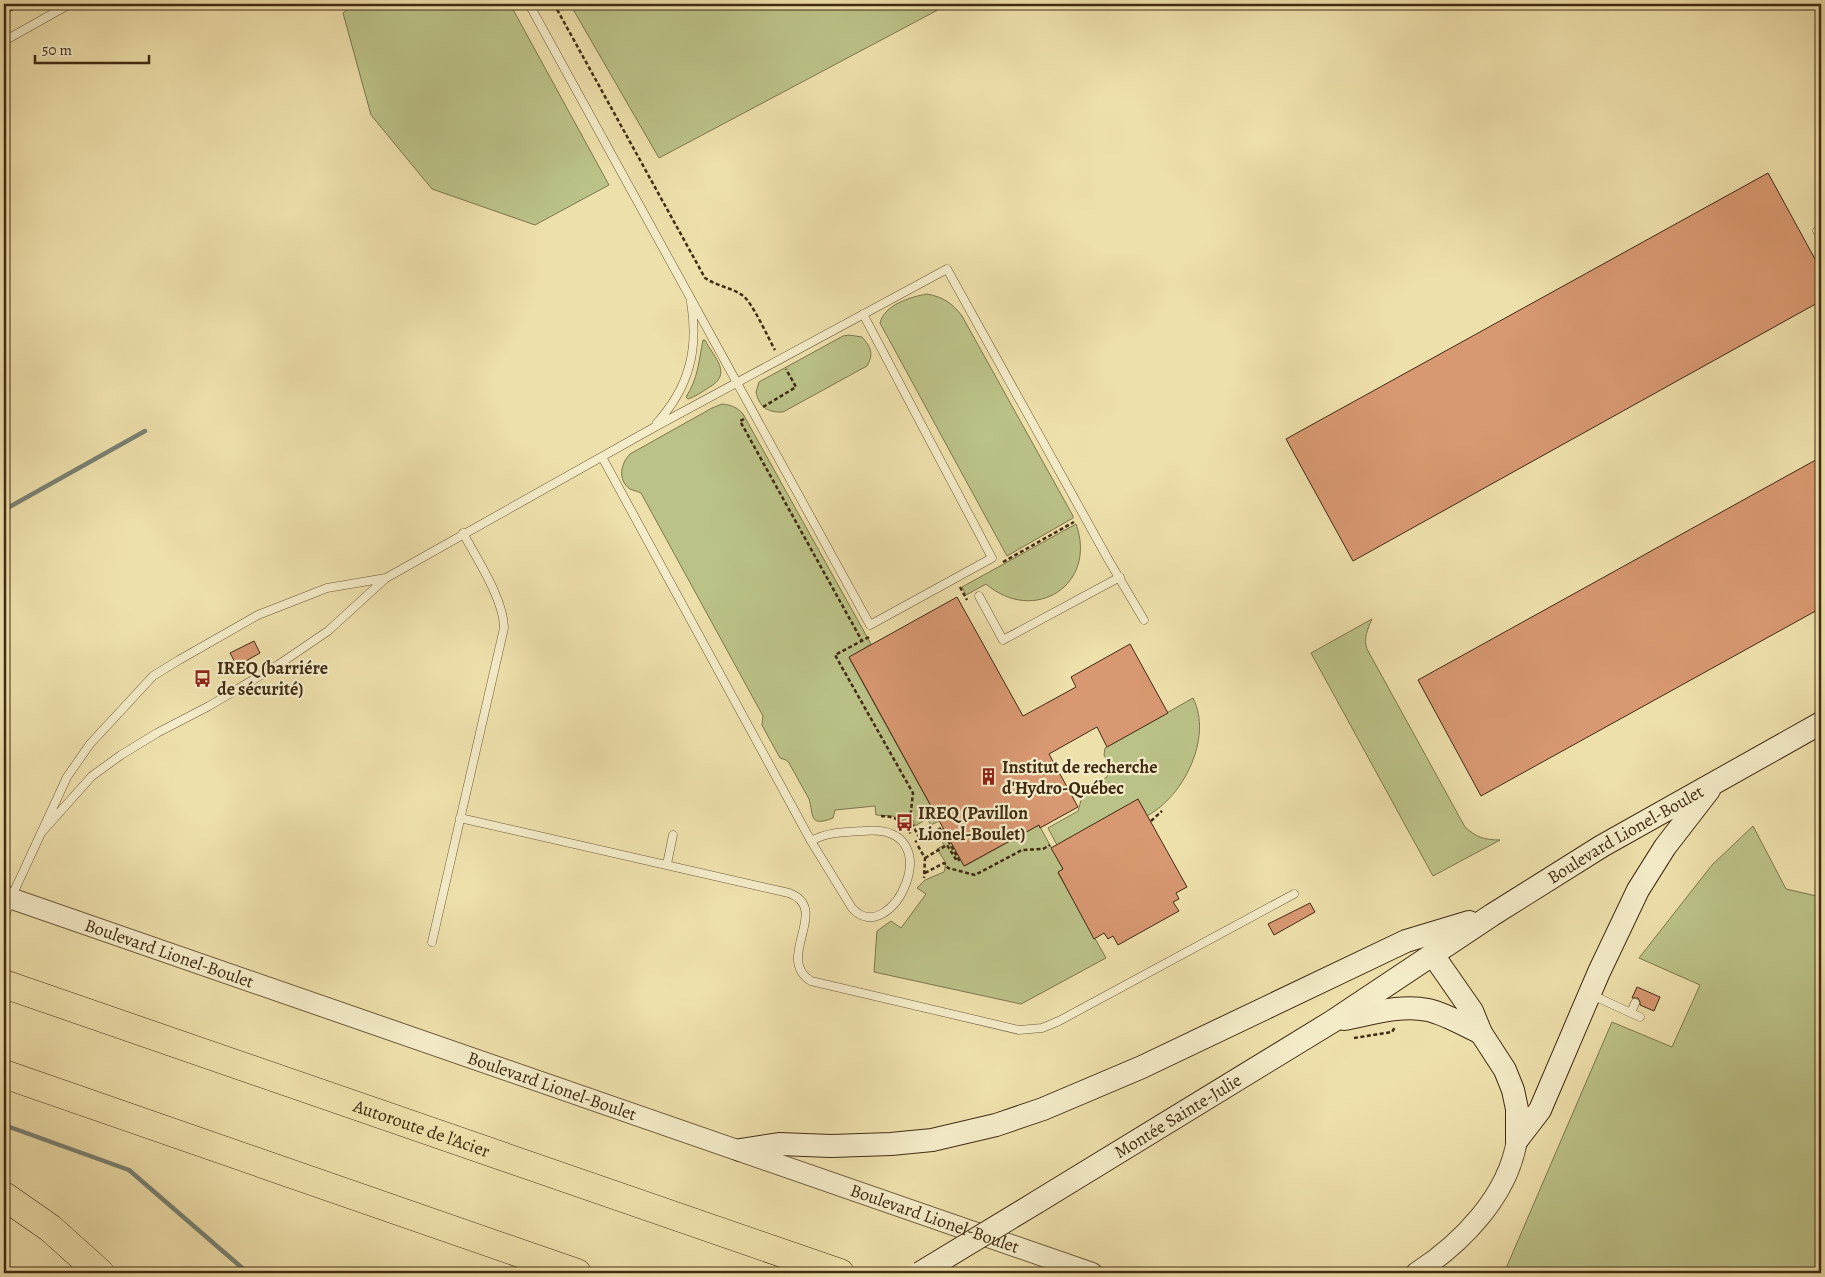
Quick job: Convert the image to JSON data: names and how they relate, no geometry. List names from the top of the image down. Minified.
{"streets":{"highway":["Autoroute de l'Acier"],"main road":["Boulevard Lionel-Boulet","Montée Sainte-Julie"]},"crossings":[["Boulevard Lionel-Boulet","Montée Sainte-Julie"]],"places":{"bus stop":["IREQ (barriére de sécurité)","IREQ (Pavillon Lionel-Boulet)"],"building":["Institut de recherche d'Hydro-Québec"]},"scale_bar":"50 m"}
